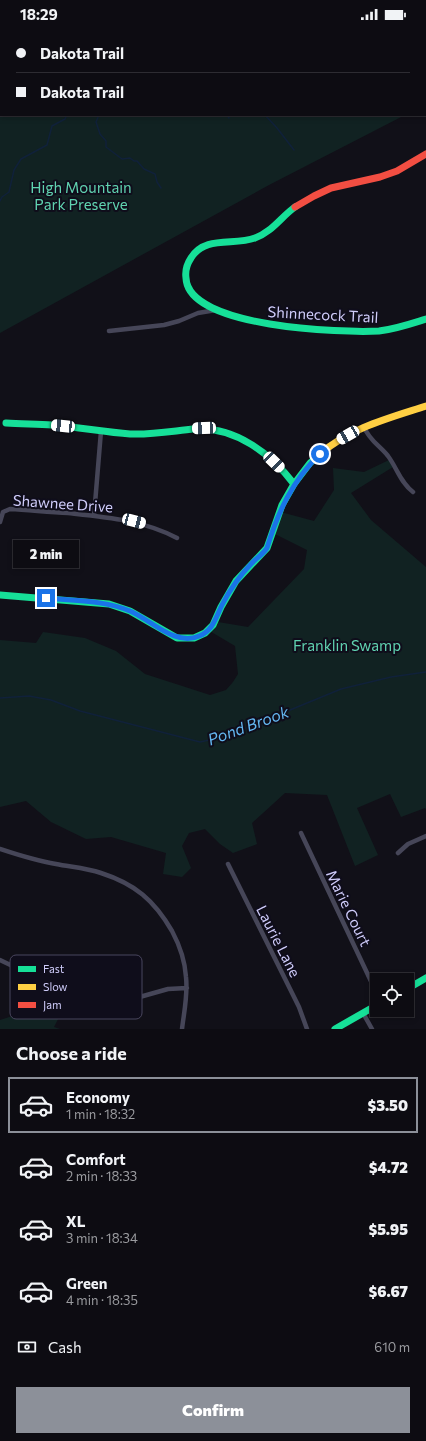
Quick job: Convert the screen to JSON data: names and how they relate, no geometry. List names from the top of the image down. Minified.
{"streets":{"street":["Shinnecock Trail","Shawnee Drive","Marie Court","Laurie Lane"]},"water":["Pond Brook"],"parks":["High Mountain Park Preserve","Franklin Swamp"],"legend":["Fast","Slow","Jam"],"page":{"status":"18:29","banner":["Dakota Trail","Dakota Trail"],"bubble":"2 min","heading":"Choose a ride","list":[{"name":"Economy","note":"1 min · 18:32","value":"$3.50"},{"name":"Comfort","note":"2 min · 18:33","value":"$4.72"},{"name":"XL","note":"3 min · 18:34","value":"$5.95"},{"name":"Green","note":"4 min · 18:35","value":"$6.67"}],"pay":["Cash","610 m"],"buttons":"Confirm"}}
